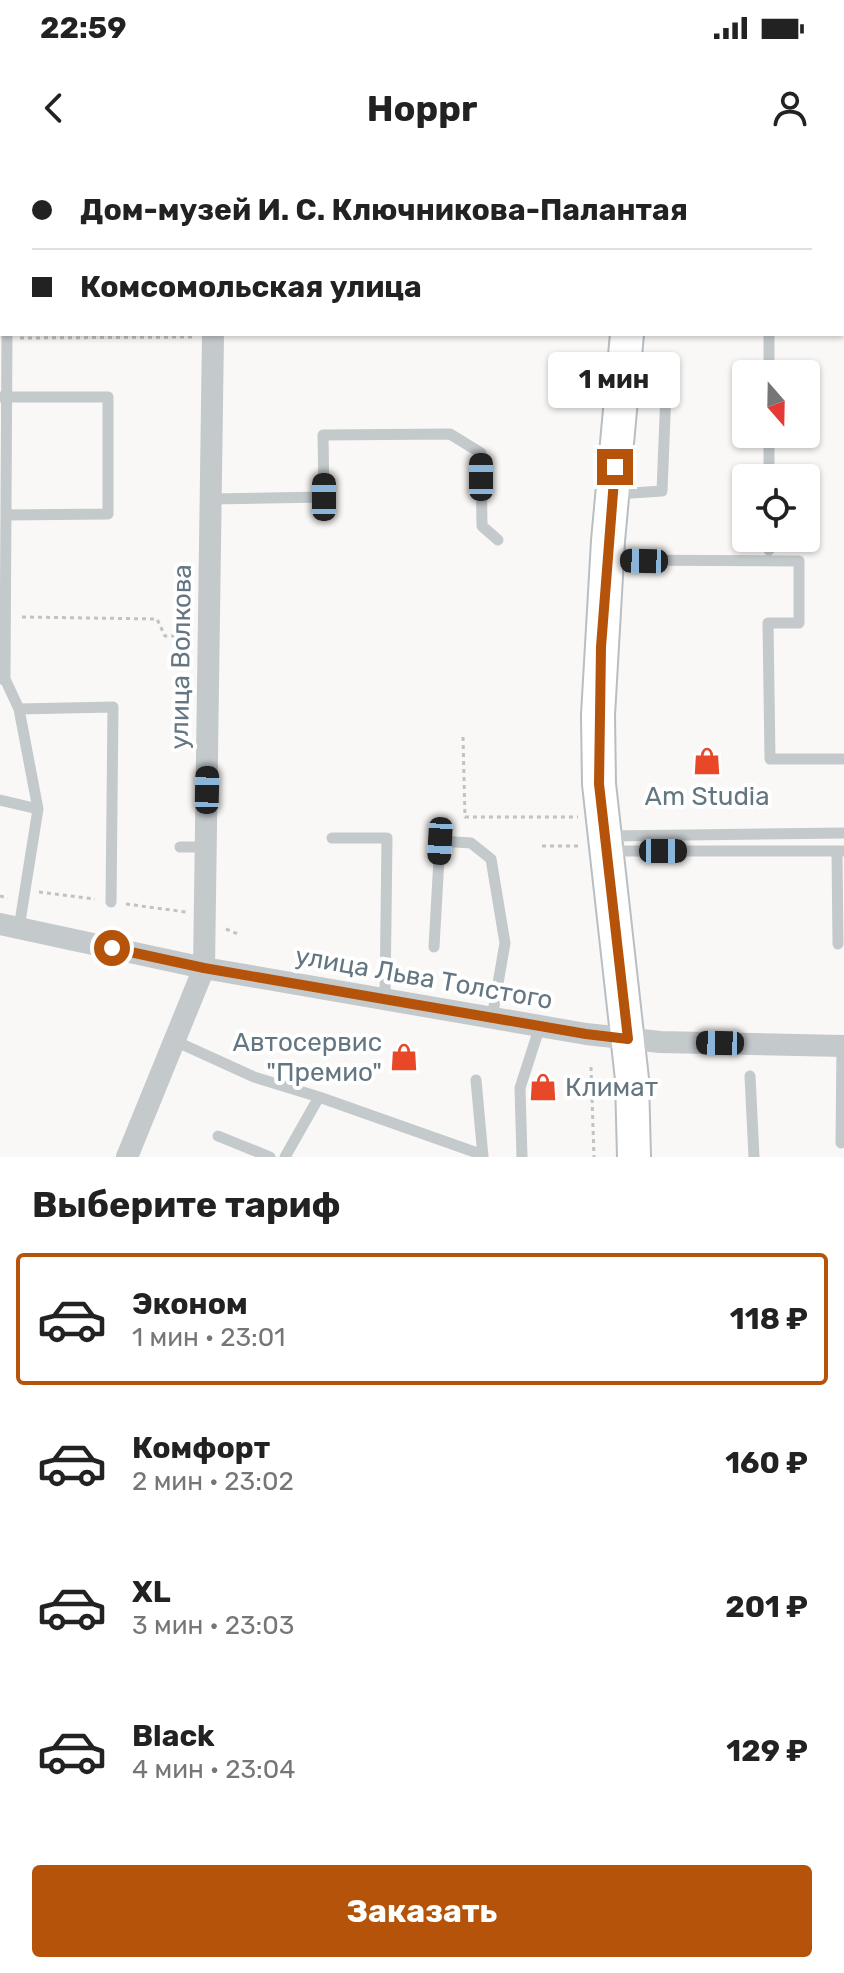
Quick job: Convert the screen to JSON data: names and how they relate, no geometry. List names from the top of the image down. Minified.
{"streets":{"street":["улица Волкова","улица Льва Толстого"]},"crossings":[["улица Волкова","улица Льва Толстого"]],"places":{"shop":["Am Studia","Автосервис \"Премио\"","Климат"]},"north":"bottom","page":{"status":"22:59","header":"Hoppr","banner":["Дом-музей И. С. Ключникова-Палантая","Комсомольская улица"],"bubble":"1 мин","heading":"Выберите тариф","list":[{"name":"Эконом","note":"1 мин · 23:01","value":"118 ₽"},{"name":"Комфорт","note":"2 мин · 23:02","value":"160 ₽"},{"name":"XL","note":"3 мин · 23:03","value":"201 ₽"},{"name":"Black","note":"4 мин · 23:04","value":"129 ₽"}],"buttons":"Заказать"}}
